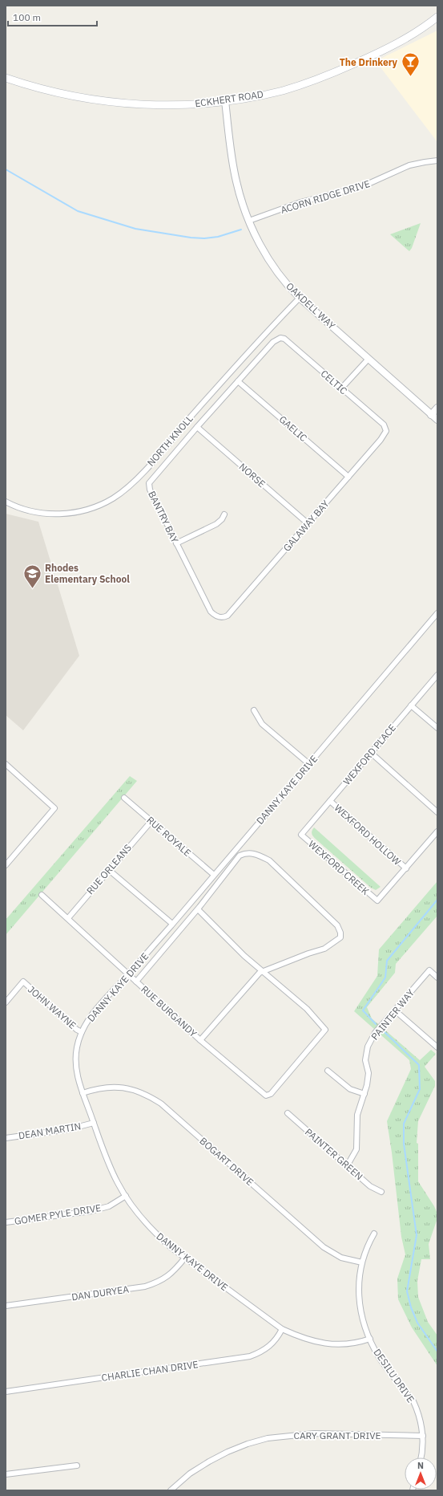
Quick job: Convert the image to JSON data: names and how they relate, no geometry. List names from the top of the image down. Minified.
{"streets":{"main road":["ECKHERT ROAD"],"street":["ACORN RIDGE DRIVE","OAKDELL WAY","CELTIC","GAELIC","NORTH KNOLL","NORSE","BANTRY BAY","GALAWAY BAY","WEXFORD PLACE","DANNY KAYE DRIVE","WEXFORD HOLLOW","RUE ROYALE","WEXFORD CREEK","RUE ORLEANS","JOHN WAYNE","RUE BURGANDY","PAINTER WAY","DEAN MARTIN","PAINTER GREEN","BOGART DRIVE","GOMER PYLE DRIVE","DAN DURYEA","CHARLIE CHAN DRIVE","DESILU DRIVE","CARY GRANT DRIVE"]},"crossings":[["ECKHERT ROAD","OAKDELL WAY"],["ACORN RIDGE DRIVE","OAKDELL WAY"],["OAKDELL WAY","NORTH KNOLL"],["CELTIC","BANTRY BAY"],["CELTIC","GALAWAY BAY"],["GAELIC","BANTRY BAY"],["GAELIC","GALAWAY BAY"],["NORSE","BANTRY BAY"],["NORSE","GALAWAY BAY"],["BANTRY BAY","GALAWAY BAY"],["WEXFORD PLACE","WEXFORD HOLLOW"],["WEXFORD PLACE","WEXFORD CREEK"],["DANNY KAYE DRIVE","RUE ROYALE"],["DANNY KAYE DRIVE","JOHN WAYNE"],["DANNY KAYE DRIVE","RUE BURGANDY"],["DANNY KAYE DRIVE","DEAN MARTIN"],["DANNY KAYE DRIVE","BOGART DRIVE"],["DANNY KAYE DRIVE","GOMER PYLE DRIVE"],["DANNY KAYE DRIVE","DAN DURYEA"],["DANNY KAYE DRIVE","CHARLIE CHAN DRIVE"],["DANNY KAYE DRIVE","DESILU DRIVE"],["WEXFORD HOLLOW","WEXFORD CREEK"],["RUE ROYALE","RUE ORLEANS"],["RUE ORLEANS","RUE BURGANDY"],["PAINTER WAY","PAINTER GREEN"],["BOGART DRIVE","DESILU DRIVE"],["DESILU DRIVE","CARY GRANT DRIVE"]],"places":{"bar":["The Drinkery"],"school or university":["Rhodes Elementary School"]},"scale_bar":"100 m","north":"top"}
